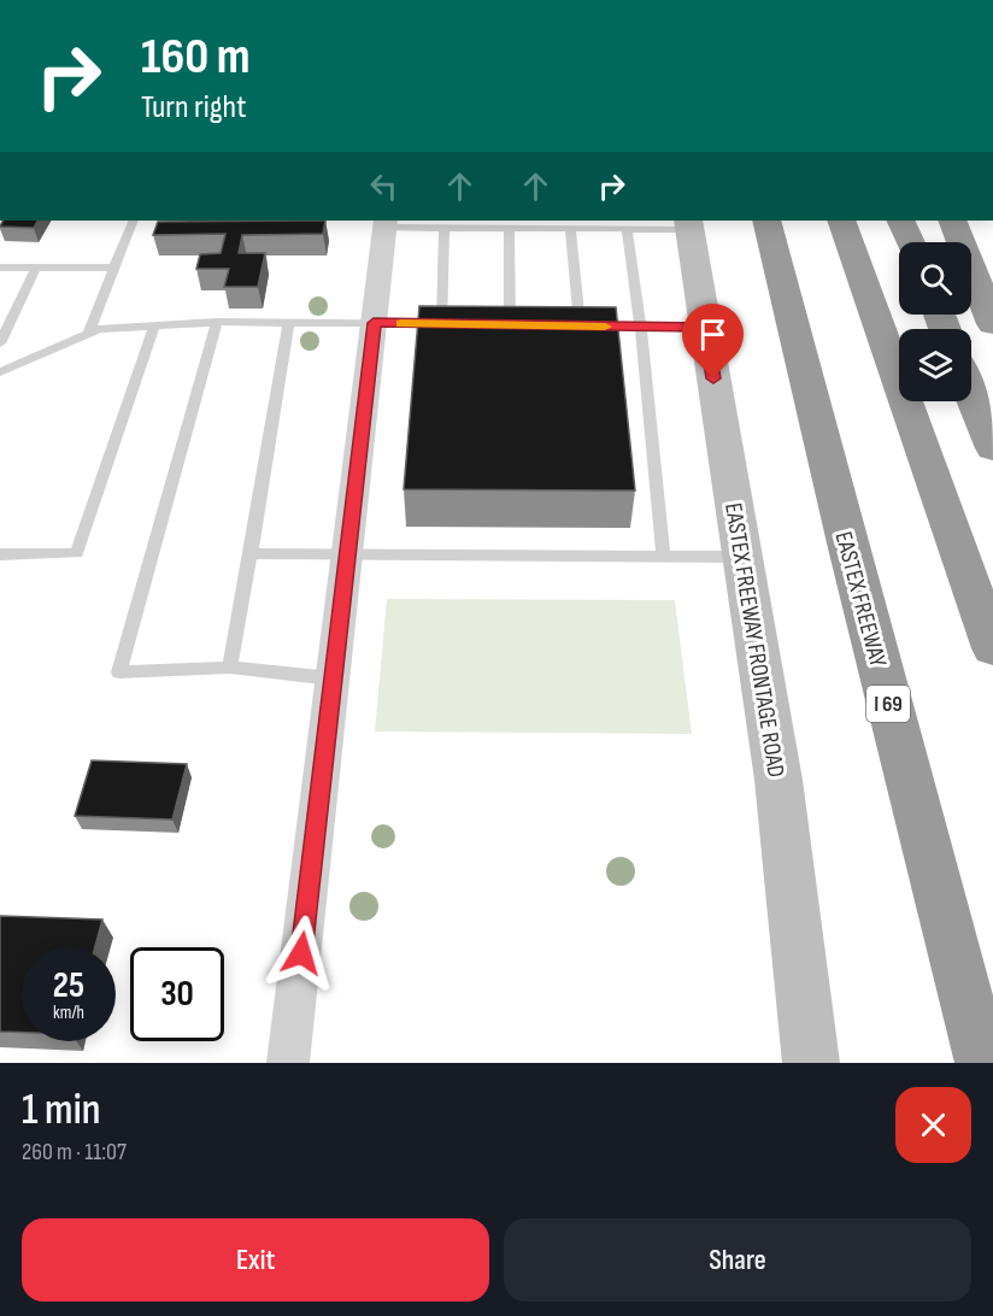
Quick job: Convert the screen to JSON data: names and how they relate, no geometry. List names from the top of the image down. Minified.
{"streets":{"highway":["EASTEX FREEWAY","I 69"],"main road":["EASTEX FREEWAY FRONTAGE ROAD"]},"page":{"turn":["160 m","Turn right"],"speed":"25 km/h","limit":"30","heading":["1 min","260 m · 11:07"],"buttons":["Exit","Share"]}}
